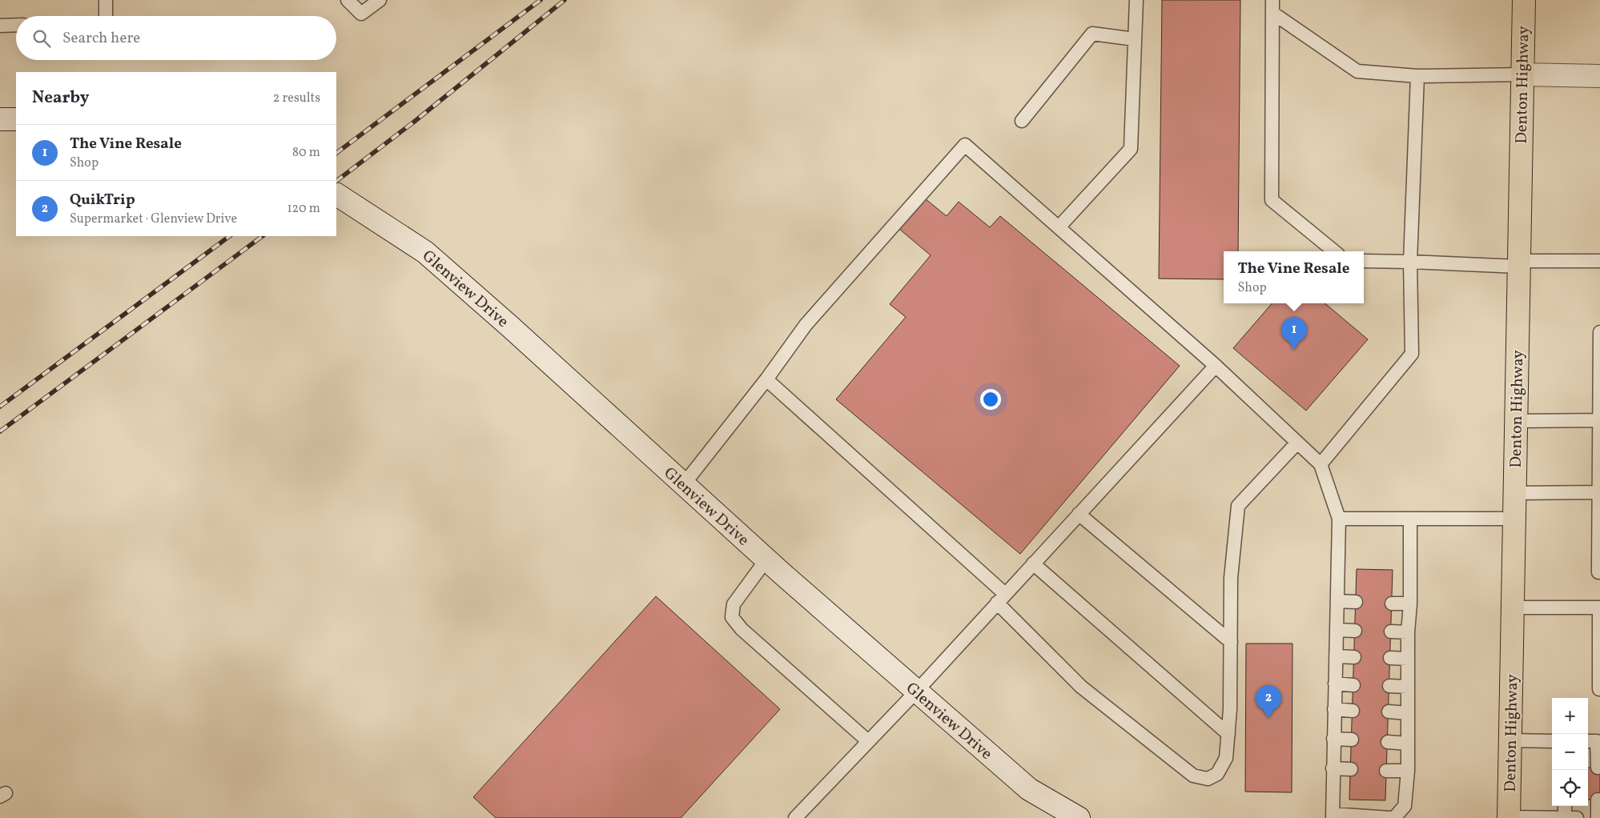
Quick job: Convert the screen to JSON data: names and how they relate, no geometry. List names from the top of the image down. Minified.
{"streets":{"main road":["Denton Highway","Glenview Drive"]},"page":{"search":"Search here","heading":["Nearby","2 results"],"list":[{"mark":"1","name":"The Vine Resale","note":"Shop","value":"80 m"},{"mark":"2","name":"QuikTrip","note":"Supermarket · Glenview Drive","value":"120 m"}],"popup":["The Vine Resale","Shop"],"pins":["1","2"],"map_buttons":["+","−"]}}
